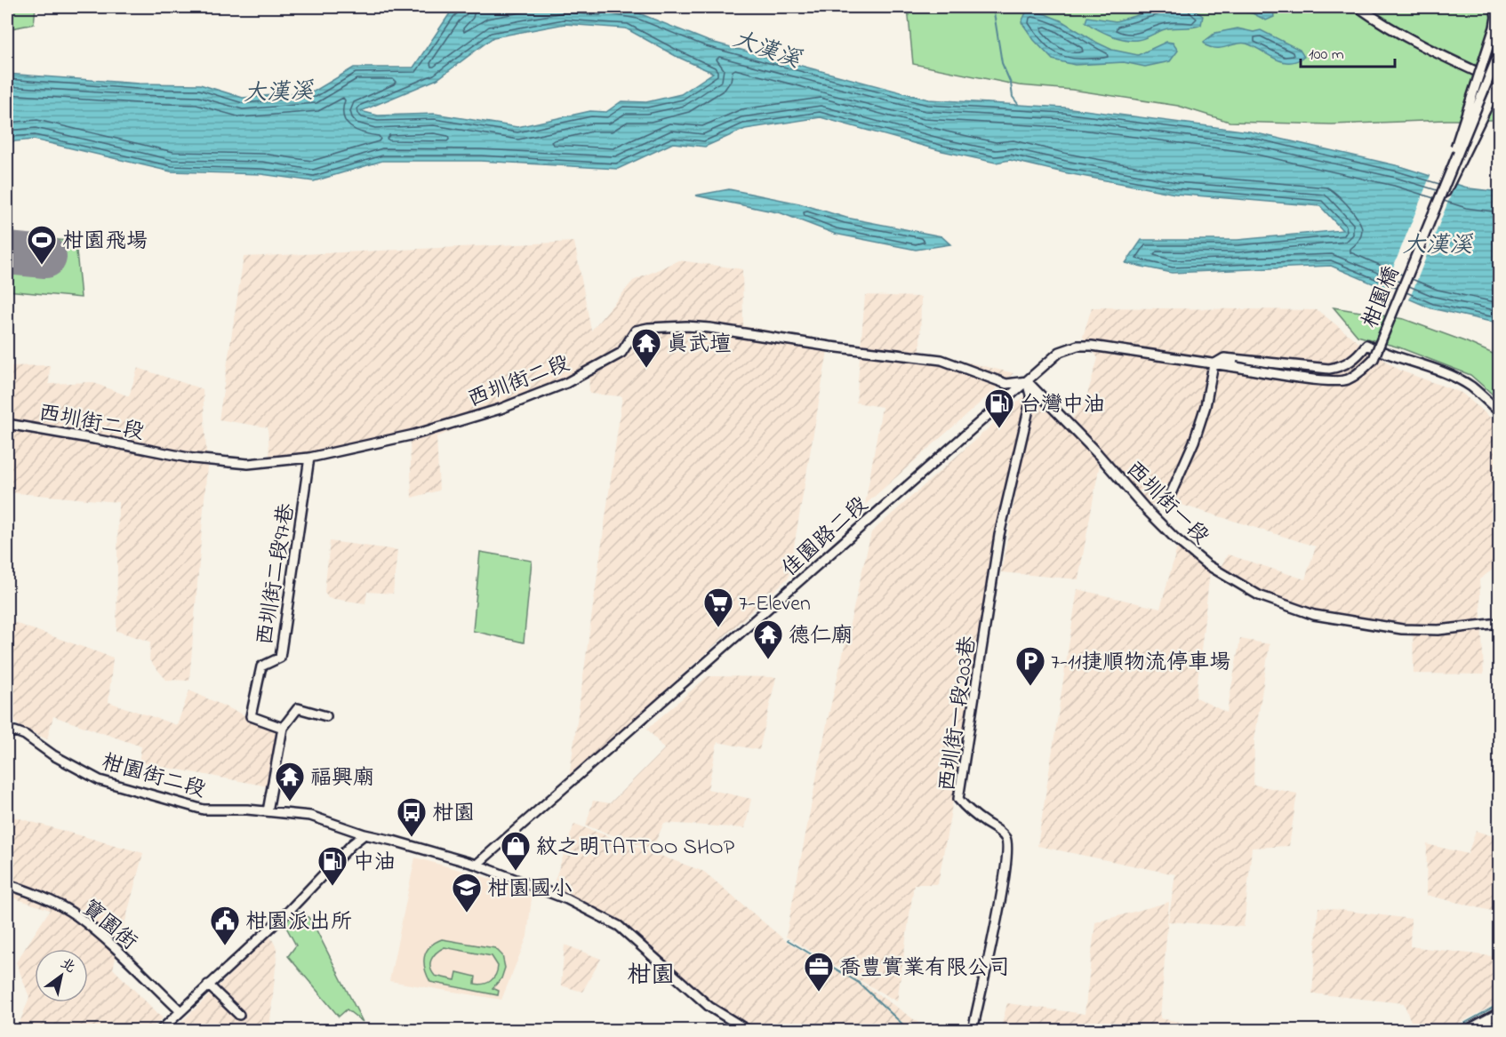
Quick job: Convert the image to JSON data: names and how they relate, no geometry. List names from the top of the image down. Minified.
{"streets":{"street":["柑園橋","西圳街二段","西圳街一段","佳園路二段","西圳街二段97巷","西圳街一段203巷","柑園街二段","寶園街"]},"crossings":[["柑園橋","佳園路二段"],["西圳街二段","西圳街一段"],["西圳街二段","佳園路二段"],["西圳街二段","西圳街二段97巷"],["西圳街二段","西圳街一段203巷"],["西圳街一段","佳園路二段"],["西圳街一段","西圳街一段203巷"],["佳園路二段","西圳街一段203巷"],["佳園路二段","柑園街二段"]],"districts":["柑園"],"water":["大漢溪"],"places":{"sports":["柑園飛場"],"temple":["真武壇","德仁廟","福興廟"],"fuel station":["台灣中油","中油"],"supermarket":["7-Eleven"],"parking":["7-11捷順物流停車場"],"bus stop":["柑園"],"shop":["紋之明TATTOO SHOP"],"school or university":["柑園國小"],"public building":["柑園派出所"],"office":["喬豊實業有限公司"]},"scale_bar":"100 m","north":"top right"}
